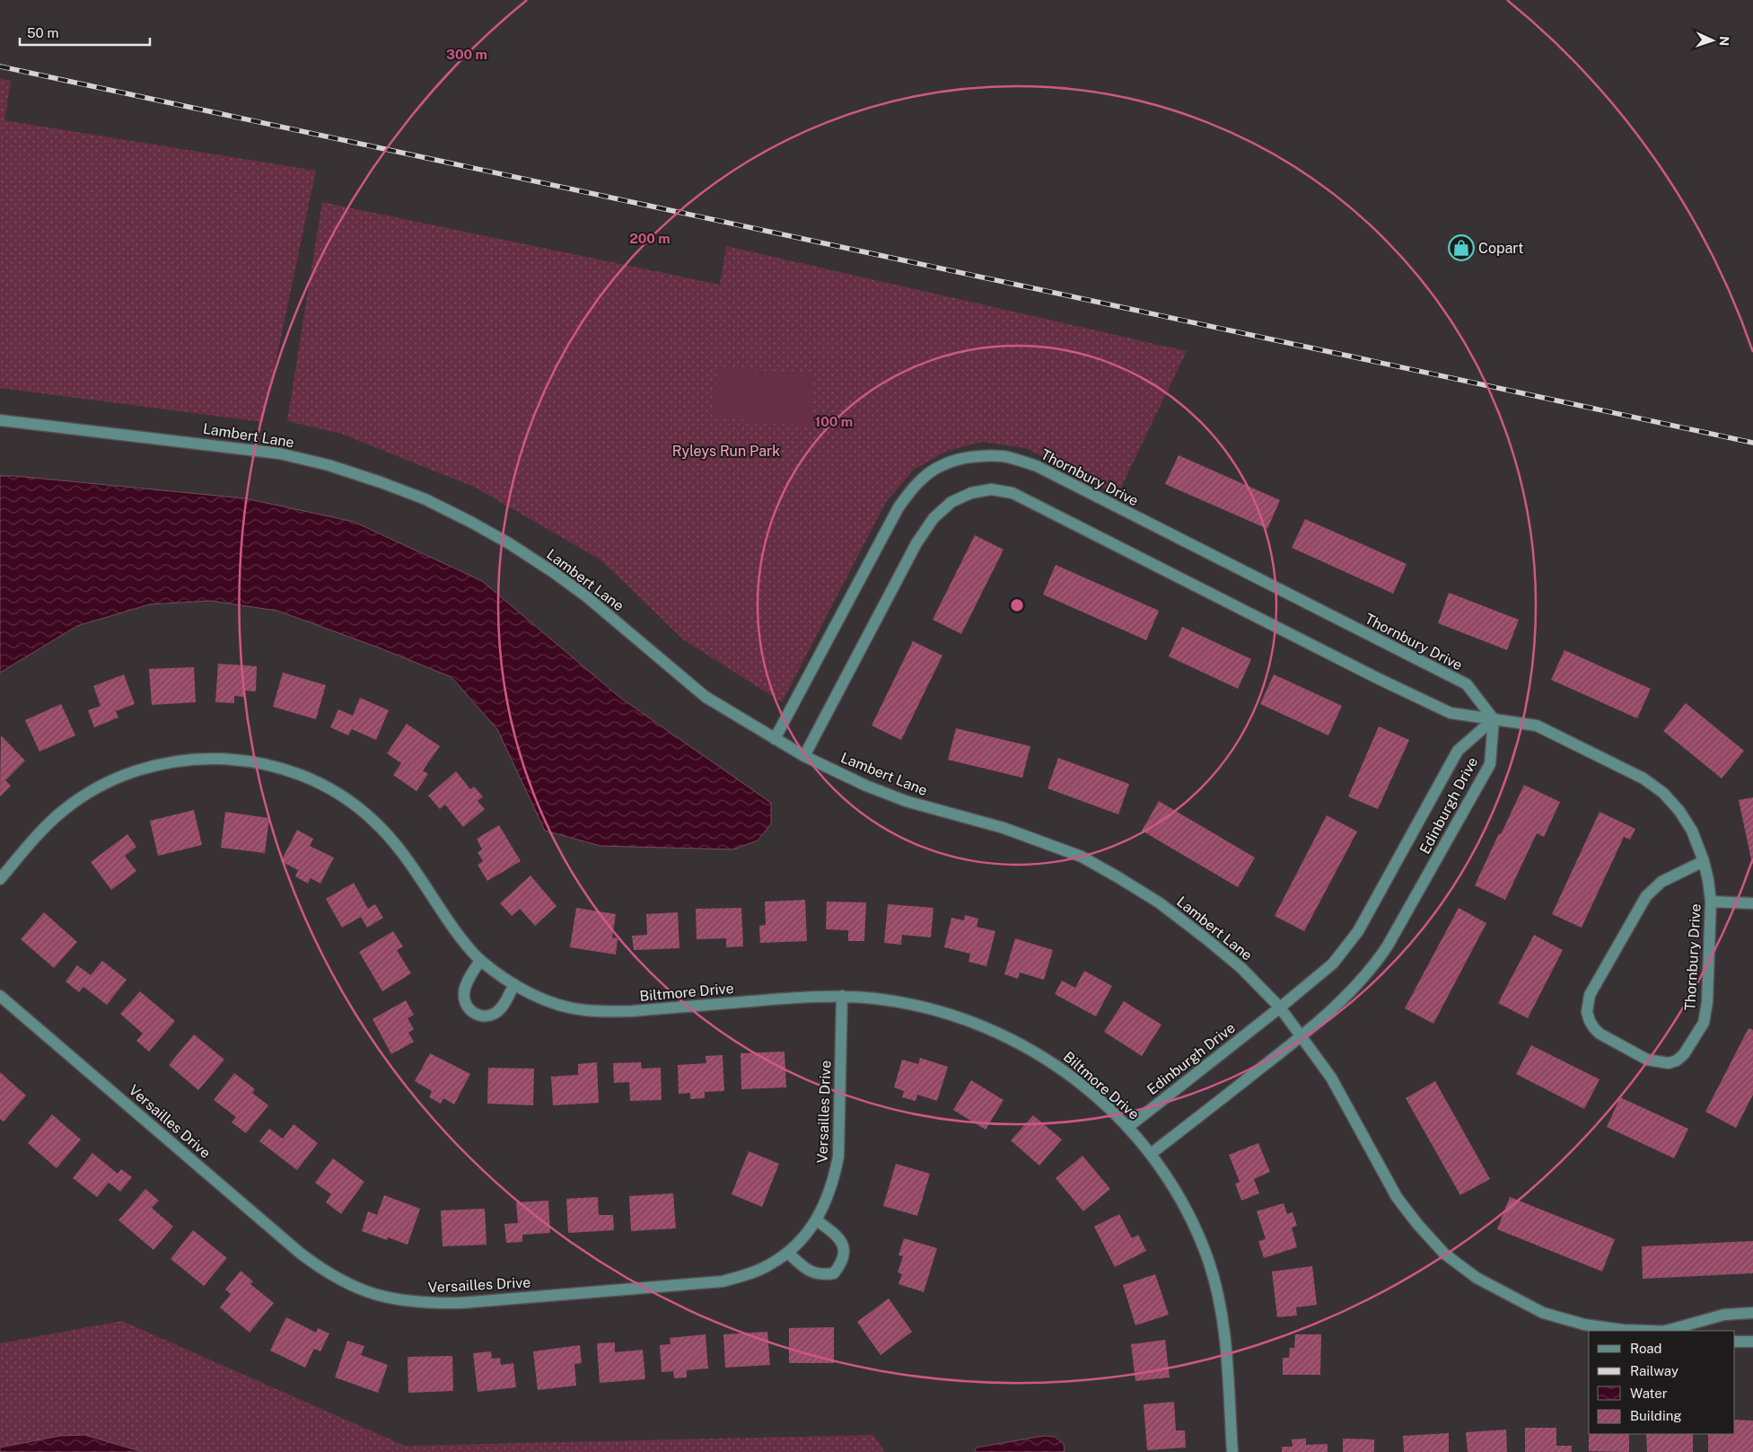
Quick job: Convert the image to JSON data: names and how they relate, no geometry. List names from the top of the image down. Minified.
{"streets":{"street":["Lambert Lane","Thornbury Drive","Edinburgh Drive","Biltmore Drive","Versailles Drive"]},"crossings":[["Lambert Lane","Thornbury Drive"],["Lambert Lane","Edinburgh Drive"],["Thornbury Drive","Edinburgh Drive"],["Edinburgh Drive","Biltmore Drive"],["Biltmore Drive","Versailles Drive"]],"parks":["Ryleys Run Park"],"places":{"shop":["Copart"]},"legend":["Road","Railway","Water","Building"],"scale_bar":"50 m","north":"right","rings":["300 m","200 m","100 m"]}
